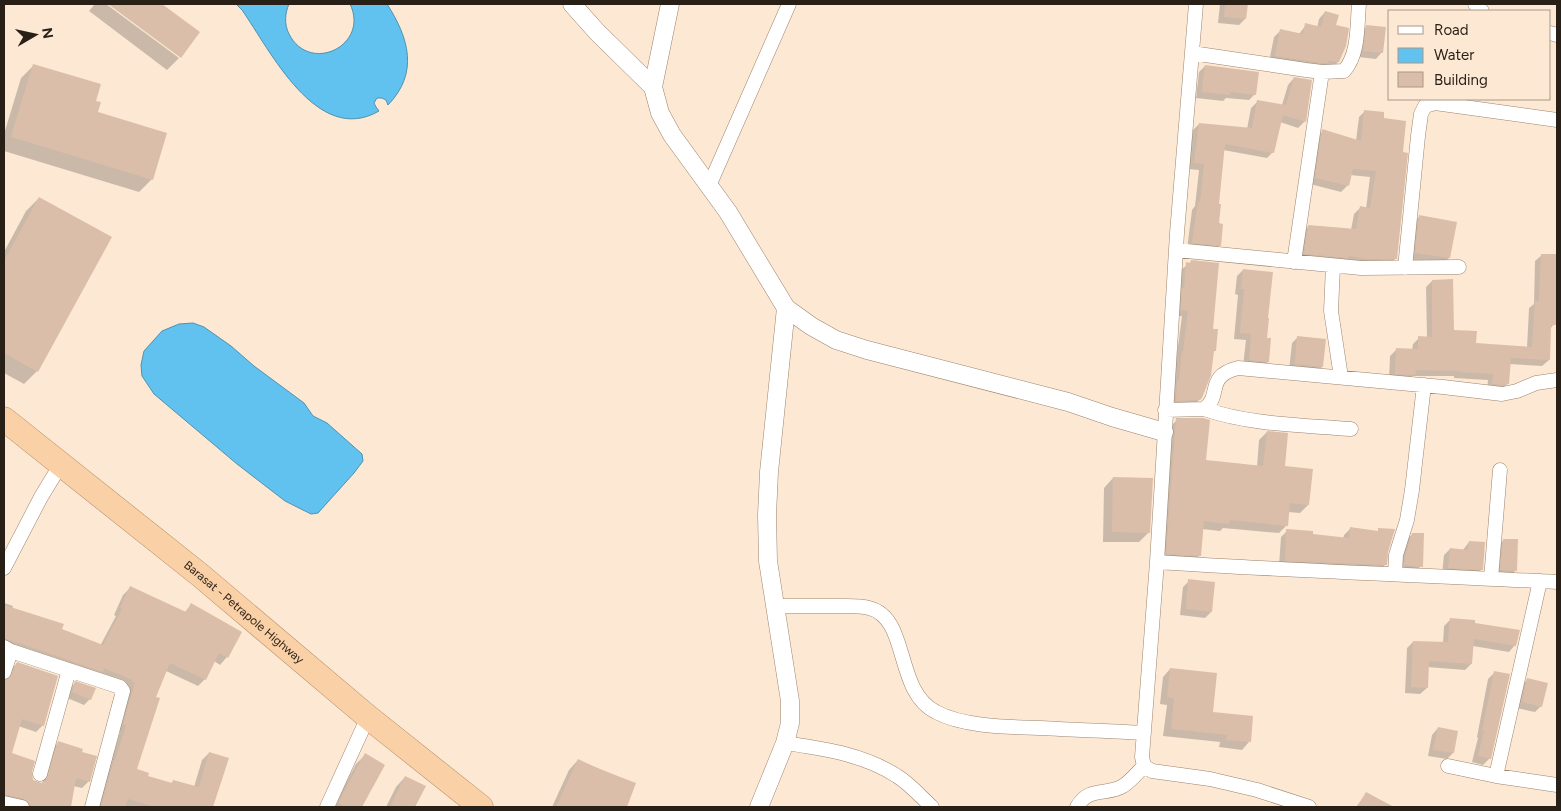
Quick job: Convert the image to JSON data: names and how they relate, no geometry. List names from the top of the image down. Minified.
{"streets":{"highway":["Barasat - Petrapole Highway"]},"legend":["Road","Water","Building"],"north":"right"}
